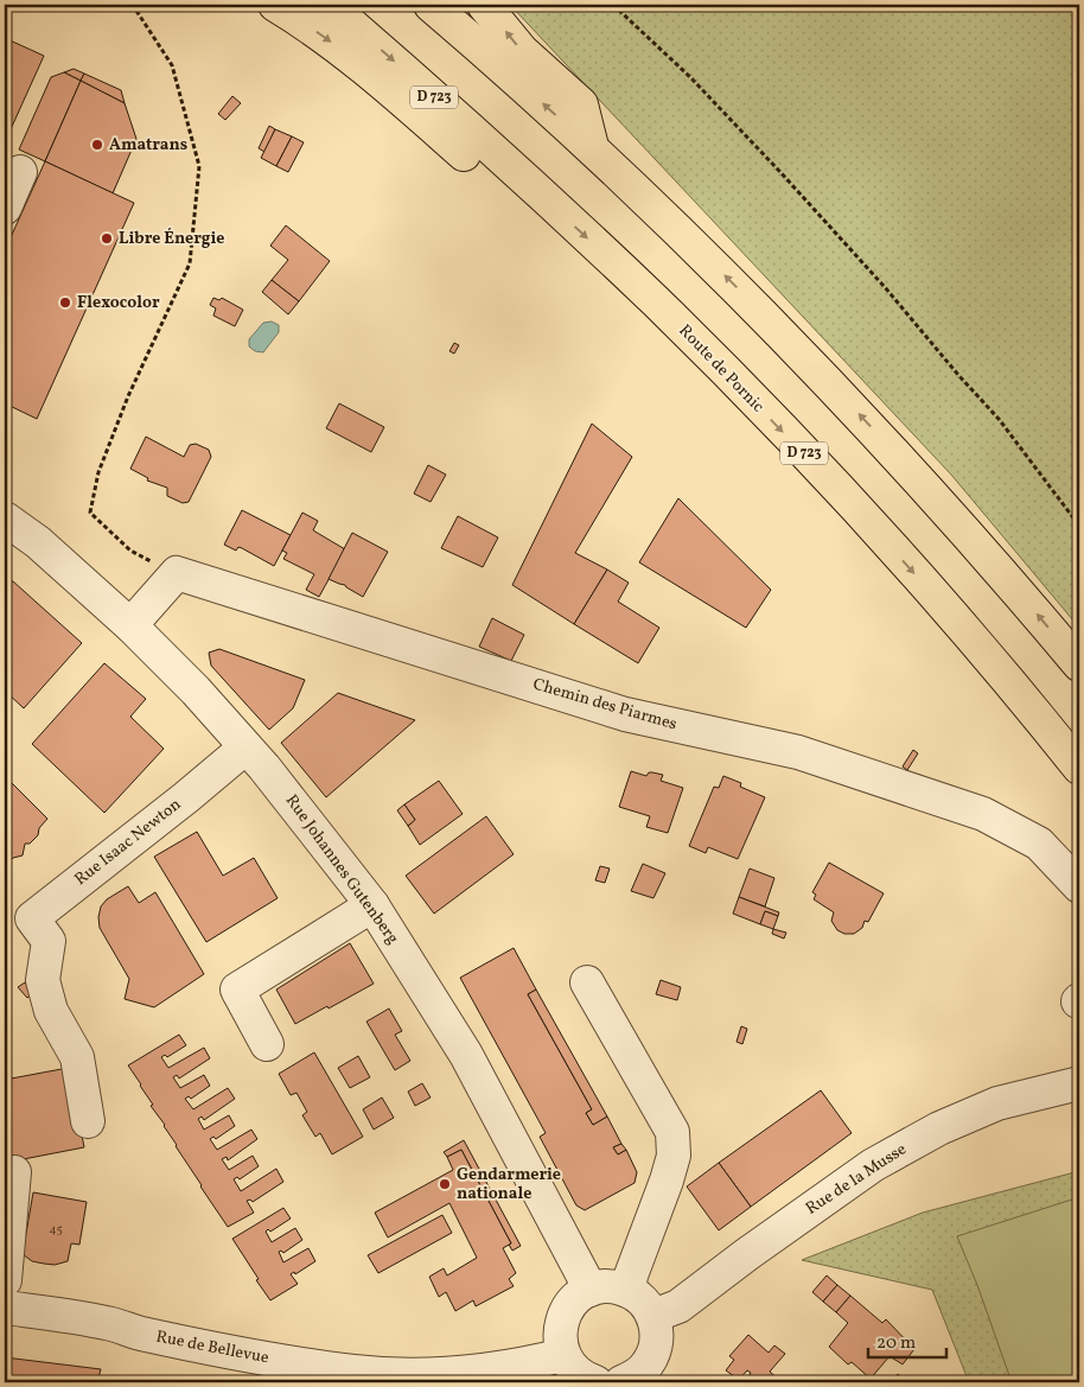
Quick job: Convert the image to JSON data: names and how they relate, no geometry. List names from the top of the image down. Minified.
{"streets":{"highway":["D 723","Route de Pornic"],"street":["Chemin des Piarmes","Rue Isaac Newton","Rue Johannes Gutenberg","Rue de la Musse","Rue de Bellevue"]},"crossings":[["Rue Isaac Newton","Rue Johannes Gutenberg"]],"places":["Amatrans","Libre Énergie","Flexocolor","Gendarmerie nationale"],"house_numbers":["45"],"scale_bar":"20 m"}
